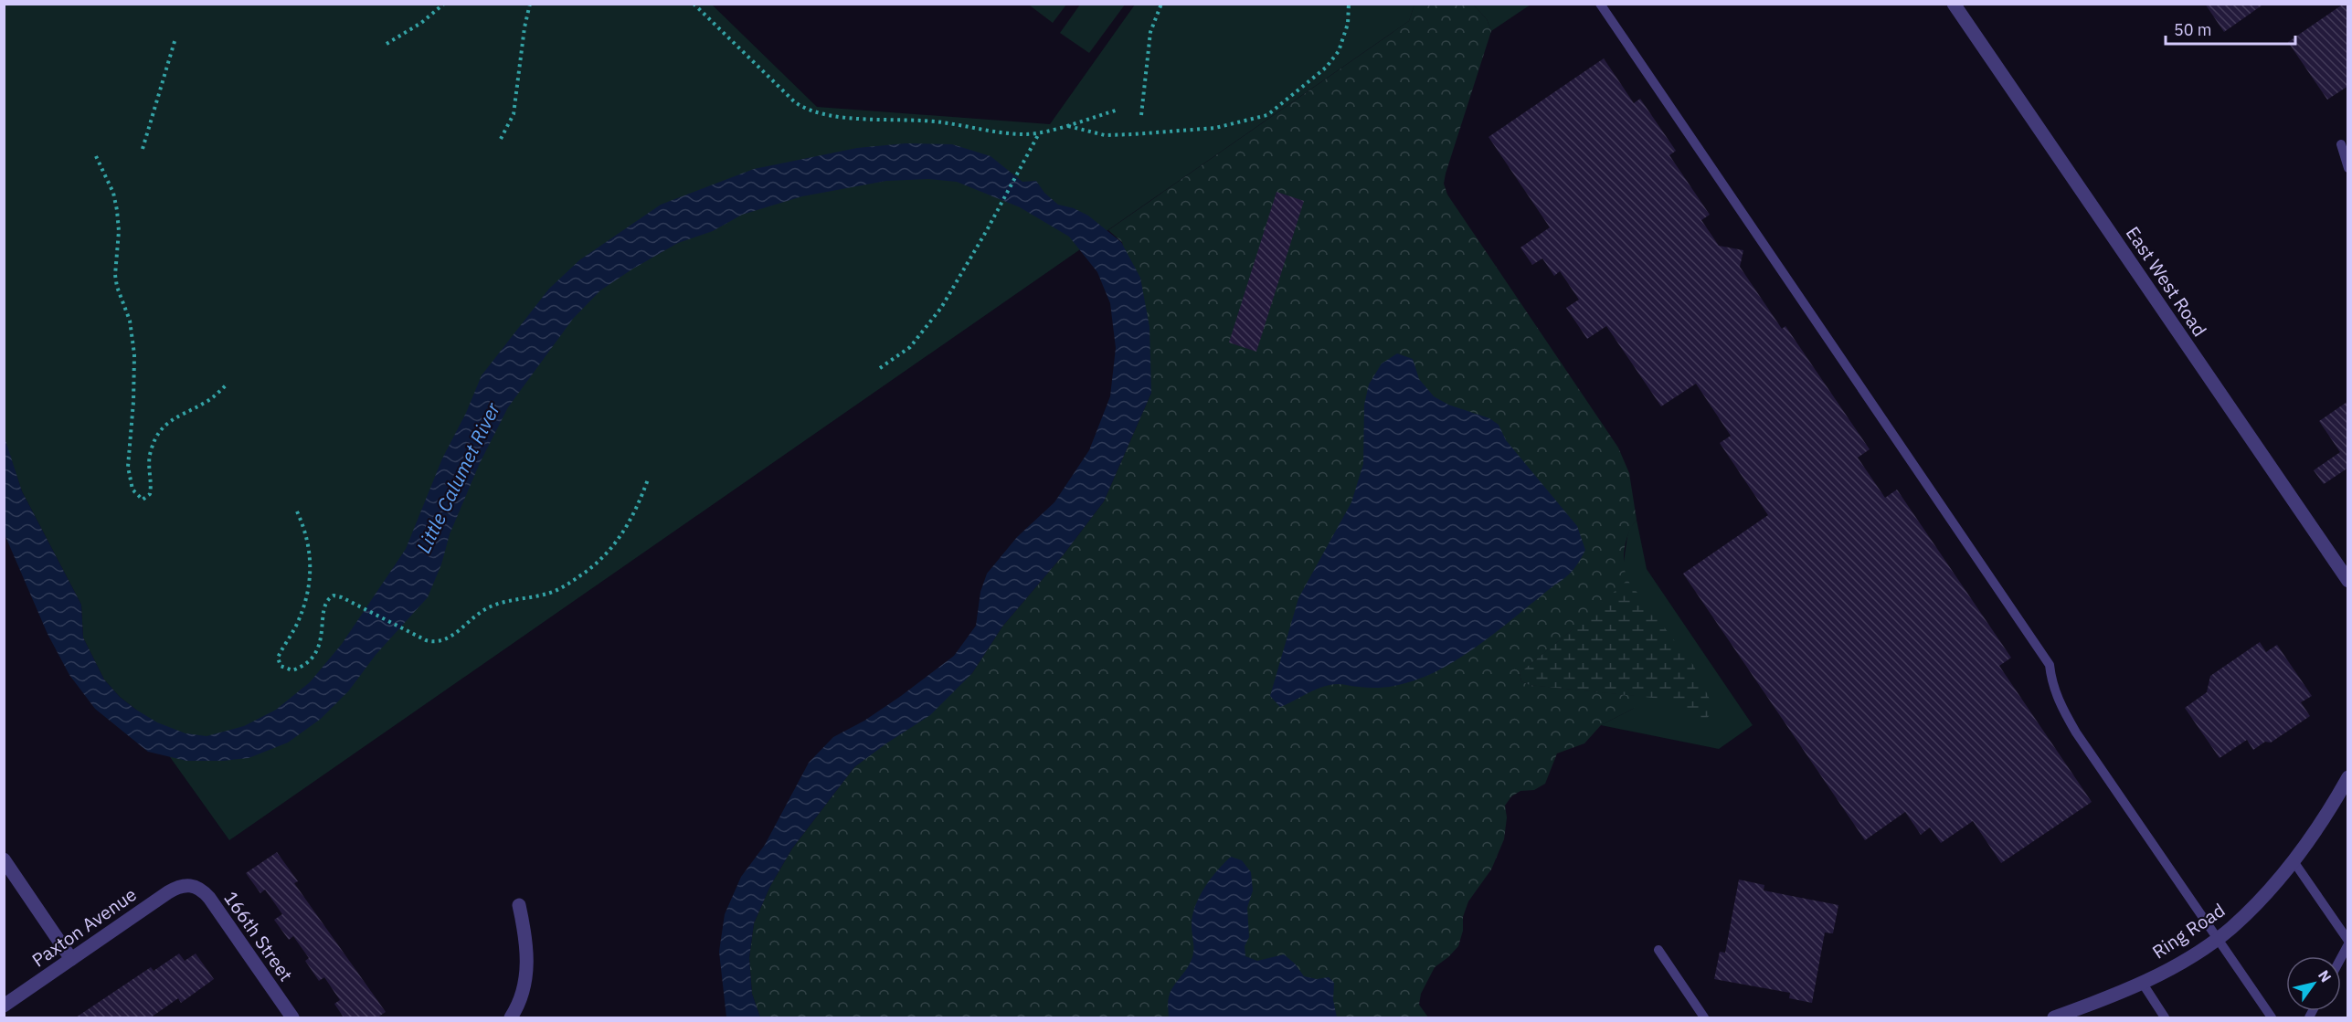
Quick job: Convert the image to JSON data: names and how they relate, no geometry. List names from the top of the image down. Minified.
{"streets":{"street":["East West Road","Paxton Avenue","Ring Road","166th Street"]},"crossings":[["Paxton Avenue","166th Street"]],"water":["Little Calumet River"],"scale_bar":"50 m","north":"top right"}
